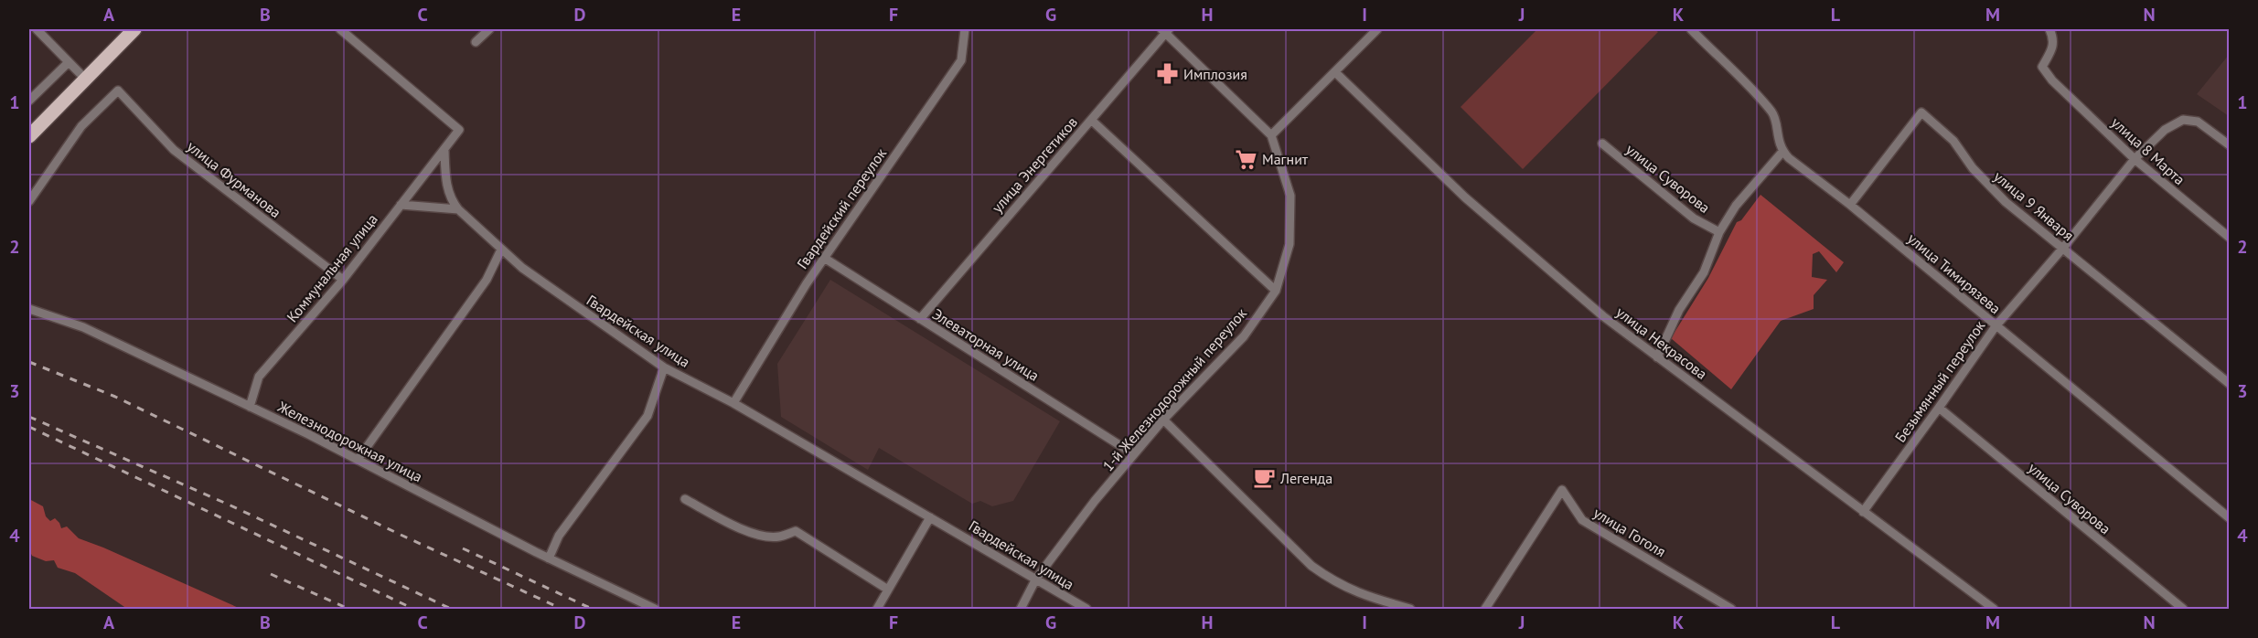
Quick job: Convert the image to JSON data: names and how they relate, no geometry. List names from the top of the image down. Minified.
{"streets":{"street":["улица 8 Марта","улица Энергетиков","улица Суворова","улица Фурманова","улица 9 Января","Гвардейский переулок","Коммунальная улица","улица Тимирязева","Гвардейская улица","улица Некрасова","Элеваторная улица","Безымянный переулок","1-й Железнодорожный переулок","Железнодорожная улица","улица Гоголя"]},"crossings":[["улица 8 Марта","Безымянный переулок"],["улица Энергетиков","Элеваторная улица"],["улица Суворова","Безымянный переулок"],["улица Фурманова","Коммунальная улица"],["улица 9 Января","улица Тимирязева"],["улица 9 Января","Безымянный переулок"],["Гвардейский переулок","Гвардейская улица"],["Гвардейский переулок","Элеваторная улица"],["Коммунальная улица","Гвардейская улица"],["Коммунальная улица","Железнодорожная улица"],["улица Тимирязева","Безымянный переулок"],["Гвардейская улица","1-й Железнодорожный переулок"],["улица Некрасова","Безымянный переулок"],["Элеваторная улица","1-й Железнодорожный переулок"]],"places":{"pharmacy":["Имплозия"],"supermarket":["Магнит"],"cafe":["Легенда"]},"grid":{"columns":["A","B","C","D","E","F","G","H","I","J","K","L","M","N"],"rows":["1","2","3","4"]}}
